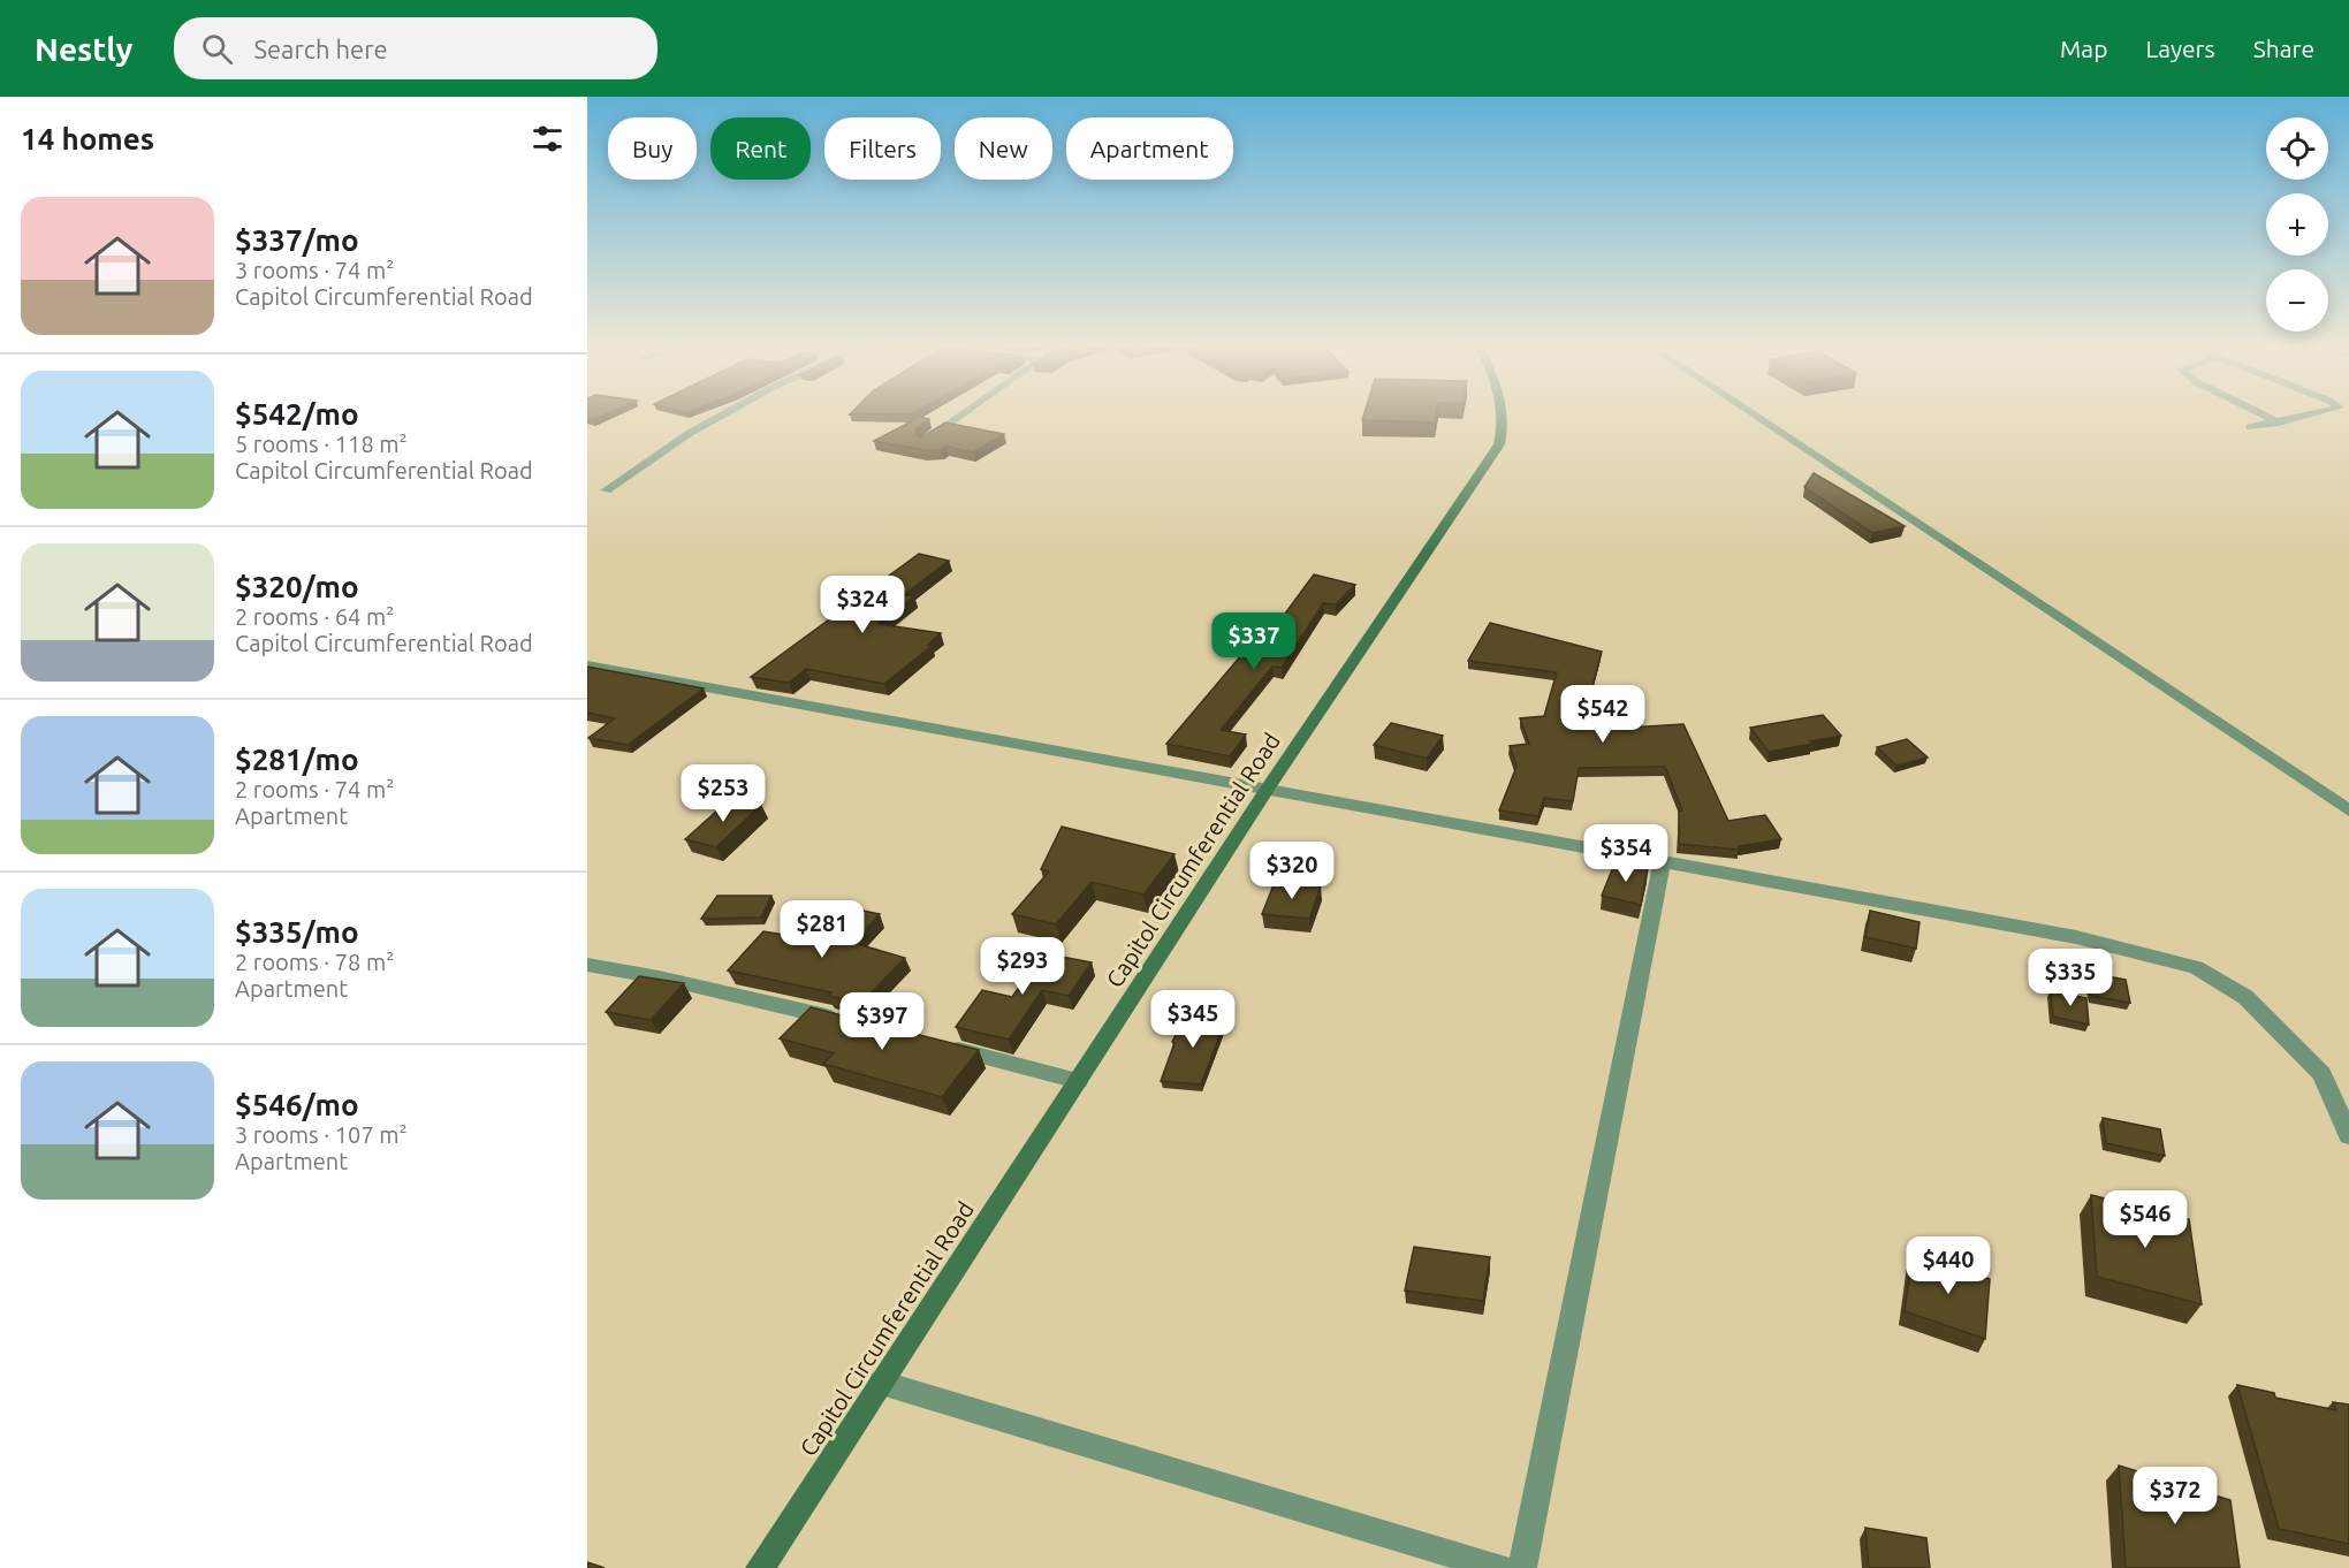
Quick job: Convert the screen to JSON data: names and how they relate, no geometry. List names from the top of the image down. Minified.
{"streets":{"main road":["Capitol Circumferential Road"]},"page":{"header":"Nestly","search":"Search here","nav":["Map","Layers","Share"],"heading":"14 homes","map_buttons":["+","−"],"chip":["Buy","Rent","Filters","New","Apartment"],"list":[{"name":"$337/mo","note":"3 rooms · 74 m² · Capitol Circumferential Road"},{"name":"$542/mo","note":"5 rooms · 118 m² · Capitol Circumferential Road"},{"name":"$320/mo","note":"2 rooms · 64 m² · Capitol Circumferential Road"},{"name":"$281/mo","note":"2 rooms · 74 m² · Apartment"},{"name":"$335/mo","note":"2 rooms · 78 m² · Apartment"},{"name":"$546/mo","note":"3 rooms · 107 m² · Apartment"}],"price":["$324","$337","$542","$253","$354","$320","$281","$293","$335","$345","$397","$546","$440","$372"]}}
